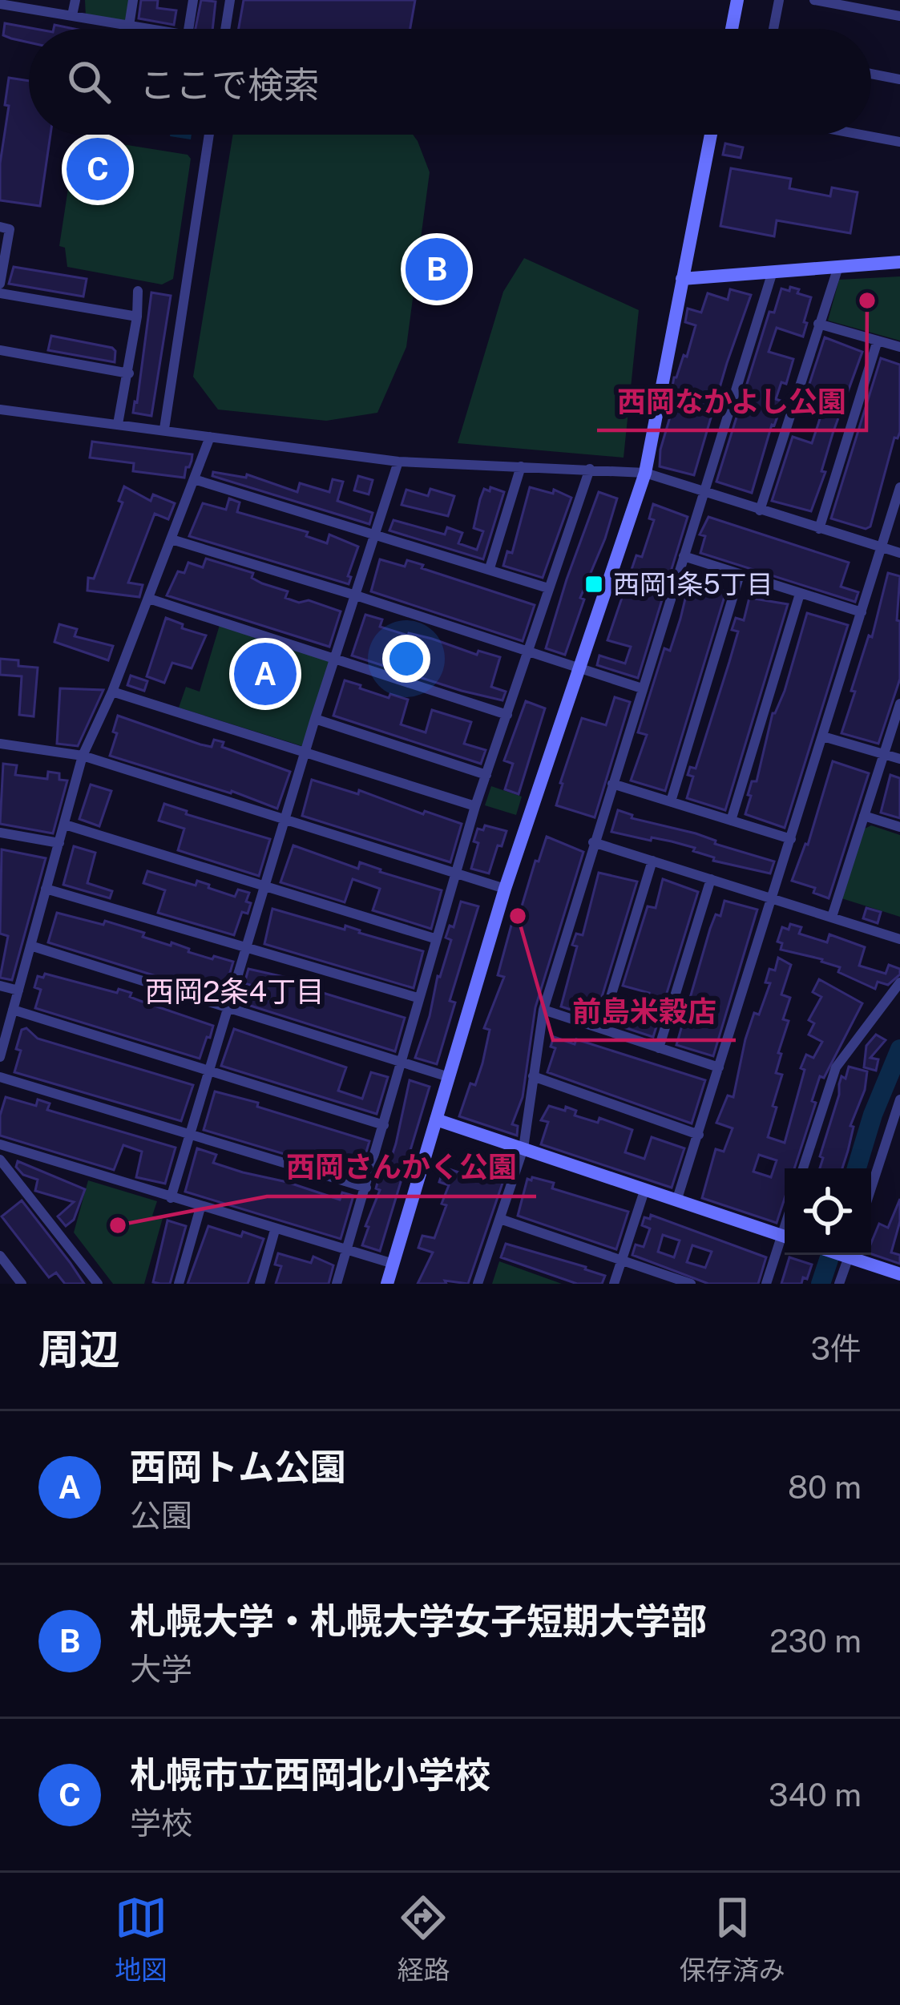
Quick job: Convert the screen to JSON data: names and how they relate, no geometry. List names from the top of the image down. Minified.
{"districts":["西岡2条4丁目"],"places":{"other":["西岡なかよし公園","前島米穀店","西岡さんかく公園"],"transit":["西岡1条5丁目"]},"page":{"search":"ここで検索","pins":["C","B","A"],"heading":["周辺","3件"],"list":[{"mark":"A","name":"西岡トム公園","note":"公園","value":"80 m"},{"mark":"B","name":"札幌大学・札幌大学女子短期大学部","note":"大学","value":"230 m"},{"mark":"C","name":"札幌市立西岡北小学校","note":"学校","value":"340 m"}],"nav":["地図","経路","保存済み"]}}
